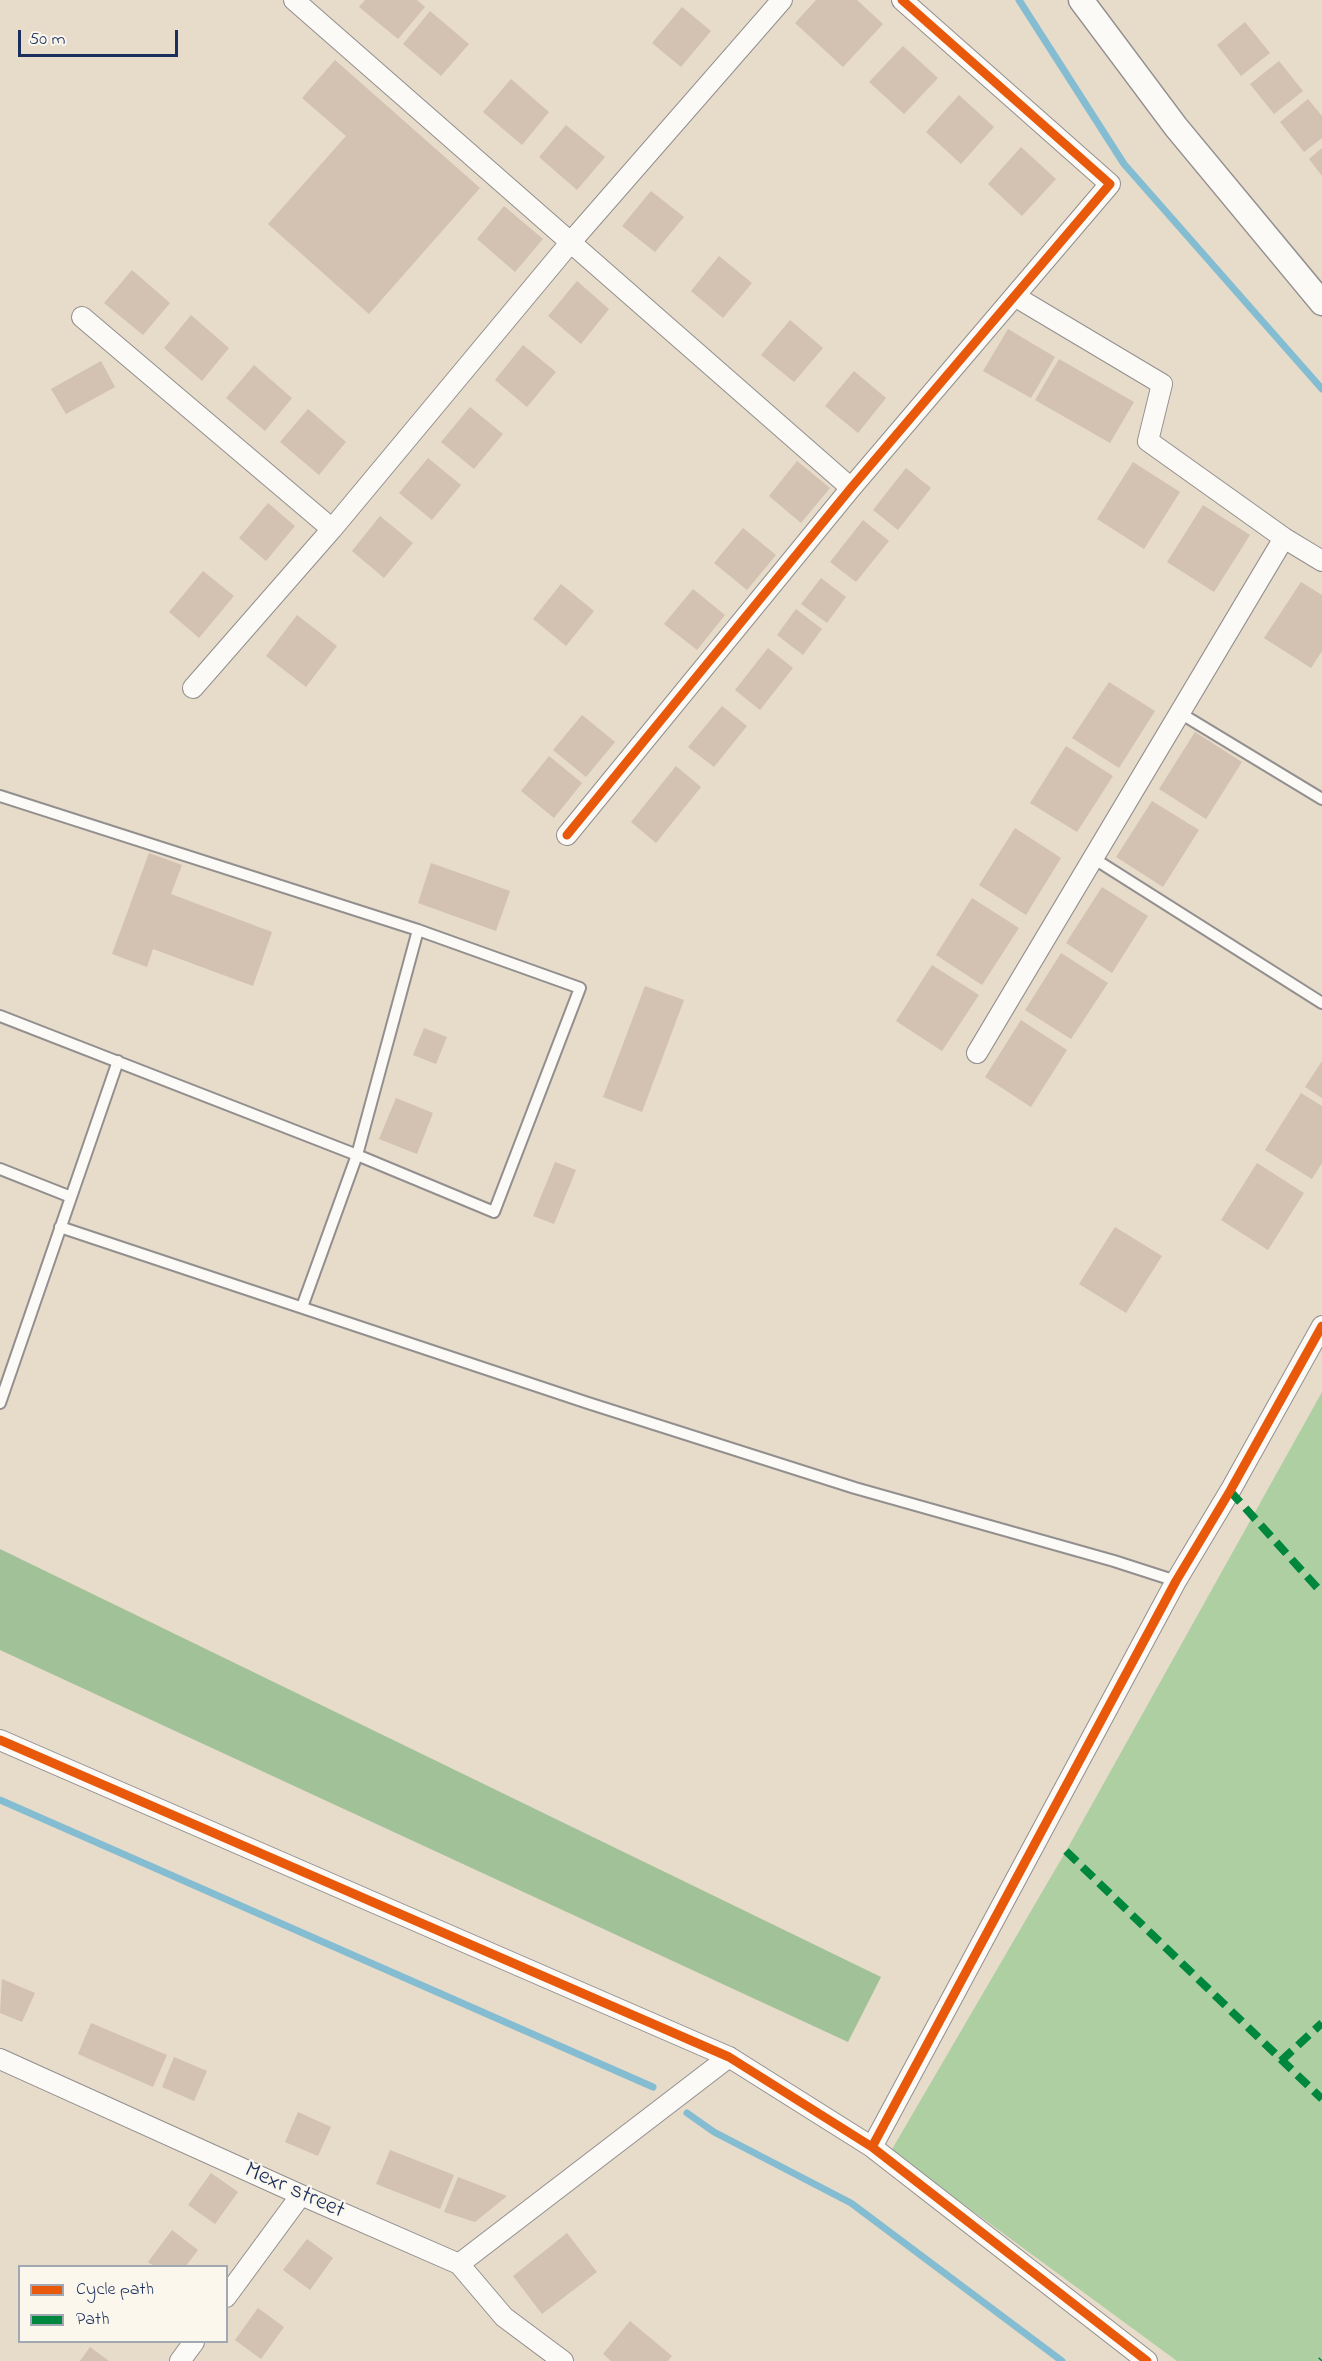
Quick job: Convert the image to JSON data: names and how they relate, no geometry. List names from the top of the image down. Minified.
{"streets":{"street":["Mexr street"]},"legend":["Cycle path","Path"],"scale_bar":"50 m"}
